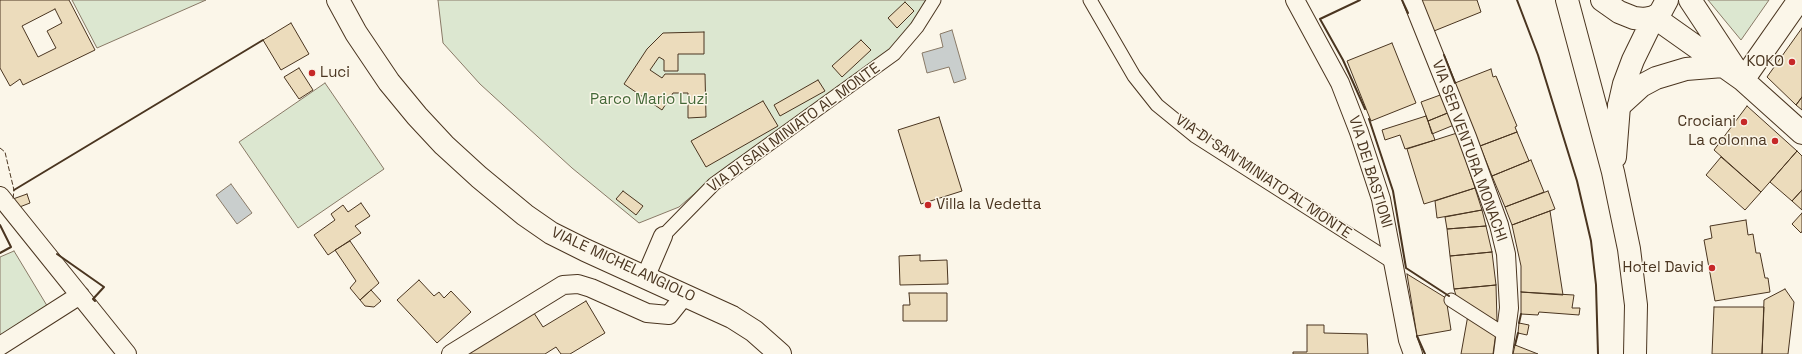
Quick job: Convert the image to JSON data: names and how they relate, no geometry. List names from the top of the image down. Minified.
{"streets":{"main road":["VIALE MICHELANGIOLO"],"street":["VIA DI SAN MINIATO AL MONTE","VIA SER VENTURA MONACHI","VIA DEI BASTIONI"]},"crossings":[["VIA DI SAN MINIATO AL MONTE","VIA DEI BASTIONI"],["VIA DI SAN MINIATO AL MONTE","VIALE MICHELANGIOLO"]],"parks":["Parco Mario Luzi"],"places":["KOKO","Luci","Crociani","La colonna","Villa la Vedetta","Hotel David"]}
